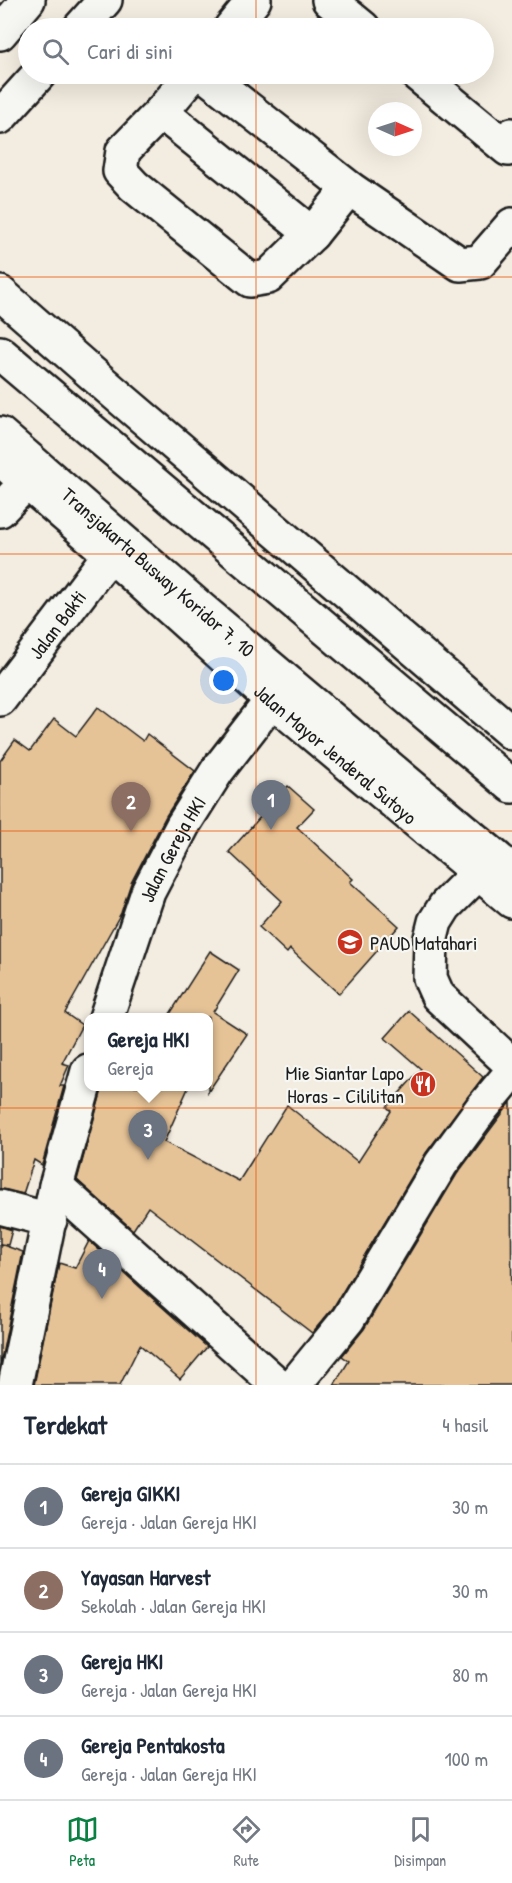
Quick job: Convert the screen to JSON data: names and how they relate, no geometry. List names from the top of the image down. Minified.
{"streets":{"main road":["Transjakarta Busway Koridor 7, 10","Jalan Bakti","Jalan Mayor Jenderal Sutoyo","Jalan Gereja HKI"]},"crossings":[["Jalan Bakti","Jalan Mayor Jenderal Sutoyo"],["Jalan Mayor Jenderal Sutoyo","Jalan Gereja HKI"]],"places":{"school or university":["PAUD Matahari"],"restaurant":["Mie Siantar Lapo Horas - Cililitan"]},"north":"right","page":{"search":"Cari di sini","pins":["1","2","3","4"],"popup":["Gereja HKI","Gereja"],"heading":["Terdekat","4 hasil"],"list":[{"mark":"1","name":"Gereja GIKKI","note":"Gereja · Jalan Gereja HKI","value":"30 m"},{"mark":"2","name":"Yayasan Harvest","note":"Sekolah · Jalan Gereja HKI","value":"30 m"},{"mark":"3","name":"Gereja HKI","note":"Gereja · Jalan Gereja HKI","value":"80 m"},{"mark":"4","name":"Gereja Pentakosta","note":"Gereja · Jalan Gereja HKI","value":"100 m"}],"nav":["Peta","Rute","Disimpan"]}}
